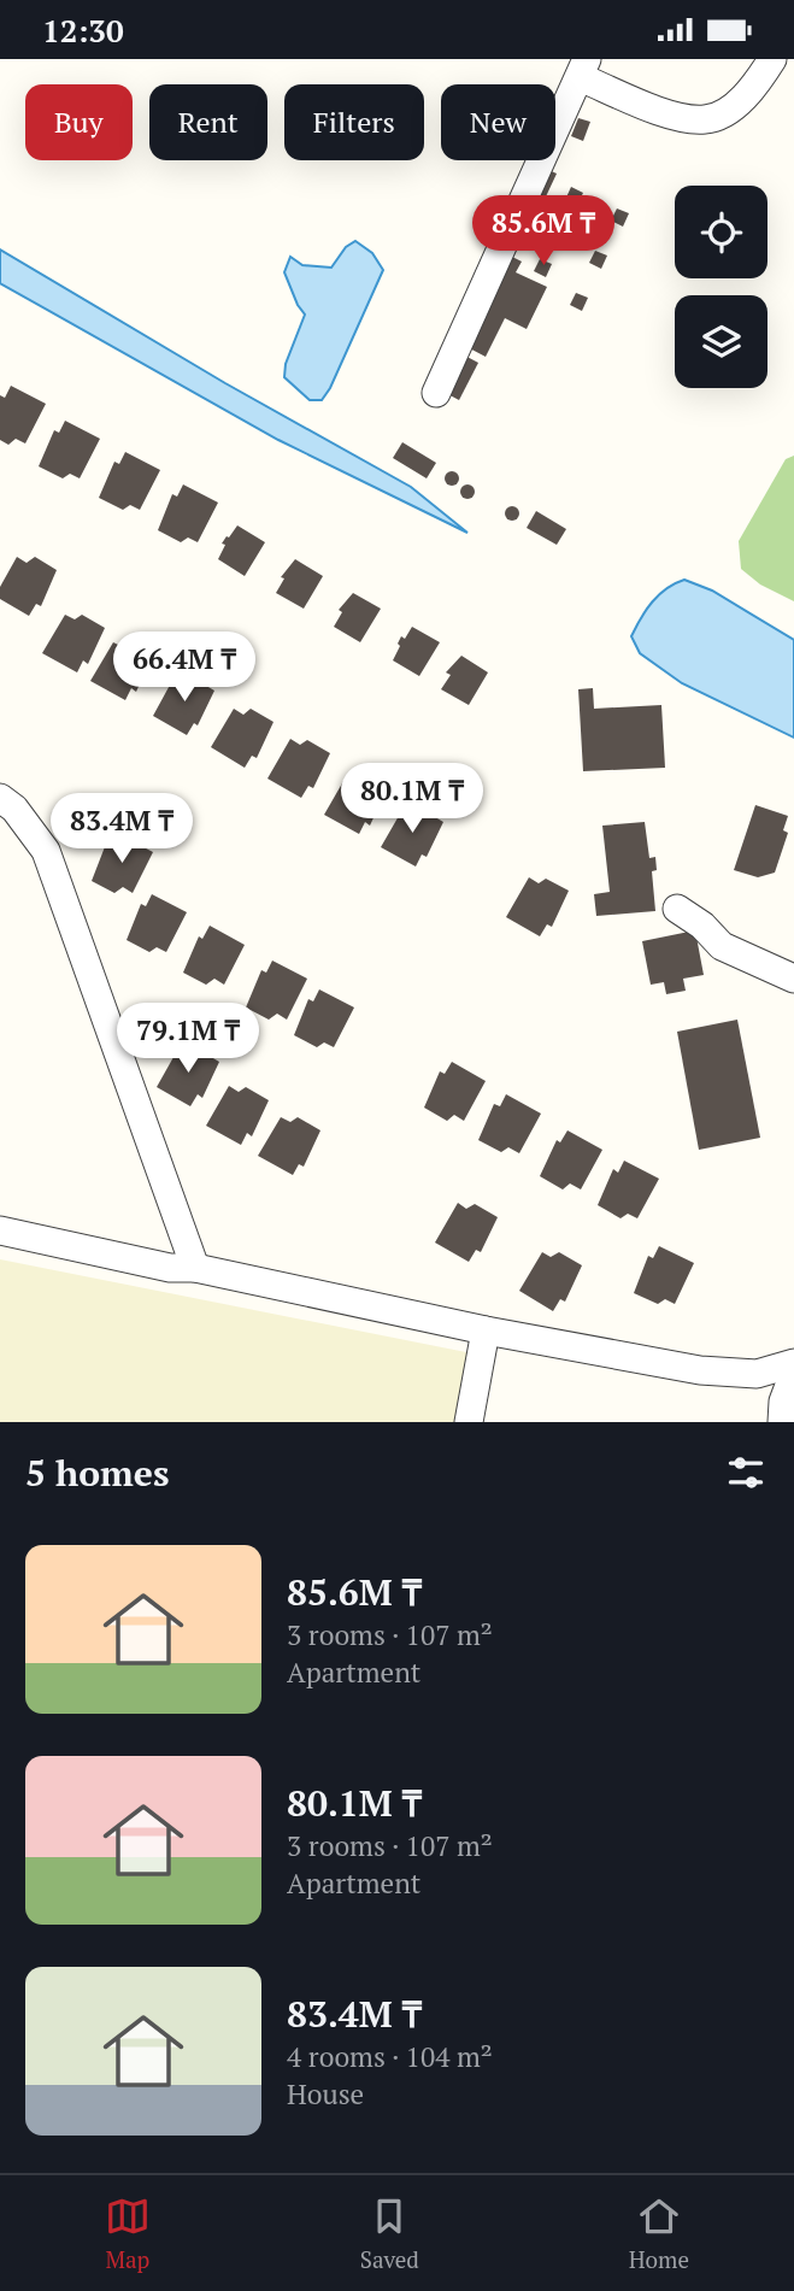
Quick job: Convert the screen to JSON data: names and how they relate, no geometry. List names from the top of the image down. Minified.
{"page":{"status":"12:30","chip":["Buy","Rent","Filters","New"],"price":["85.6M ₸","66.4M ₸","80.1M ₸","83.4M ₸","79.1M ₸"],"heading":"5 homes","list":[{"name":"85.6M ₸","note":"3 rooms · 107 m² · Apartment"},{"name":"80.1M ₸","note":"3 rooms · 107 m² · Apartment"},{"name":"83.4M ₸","note":"4 rooms · 104 m² · House"}],"tabs":["Map","Saved","Home"]}}
